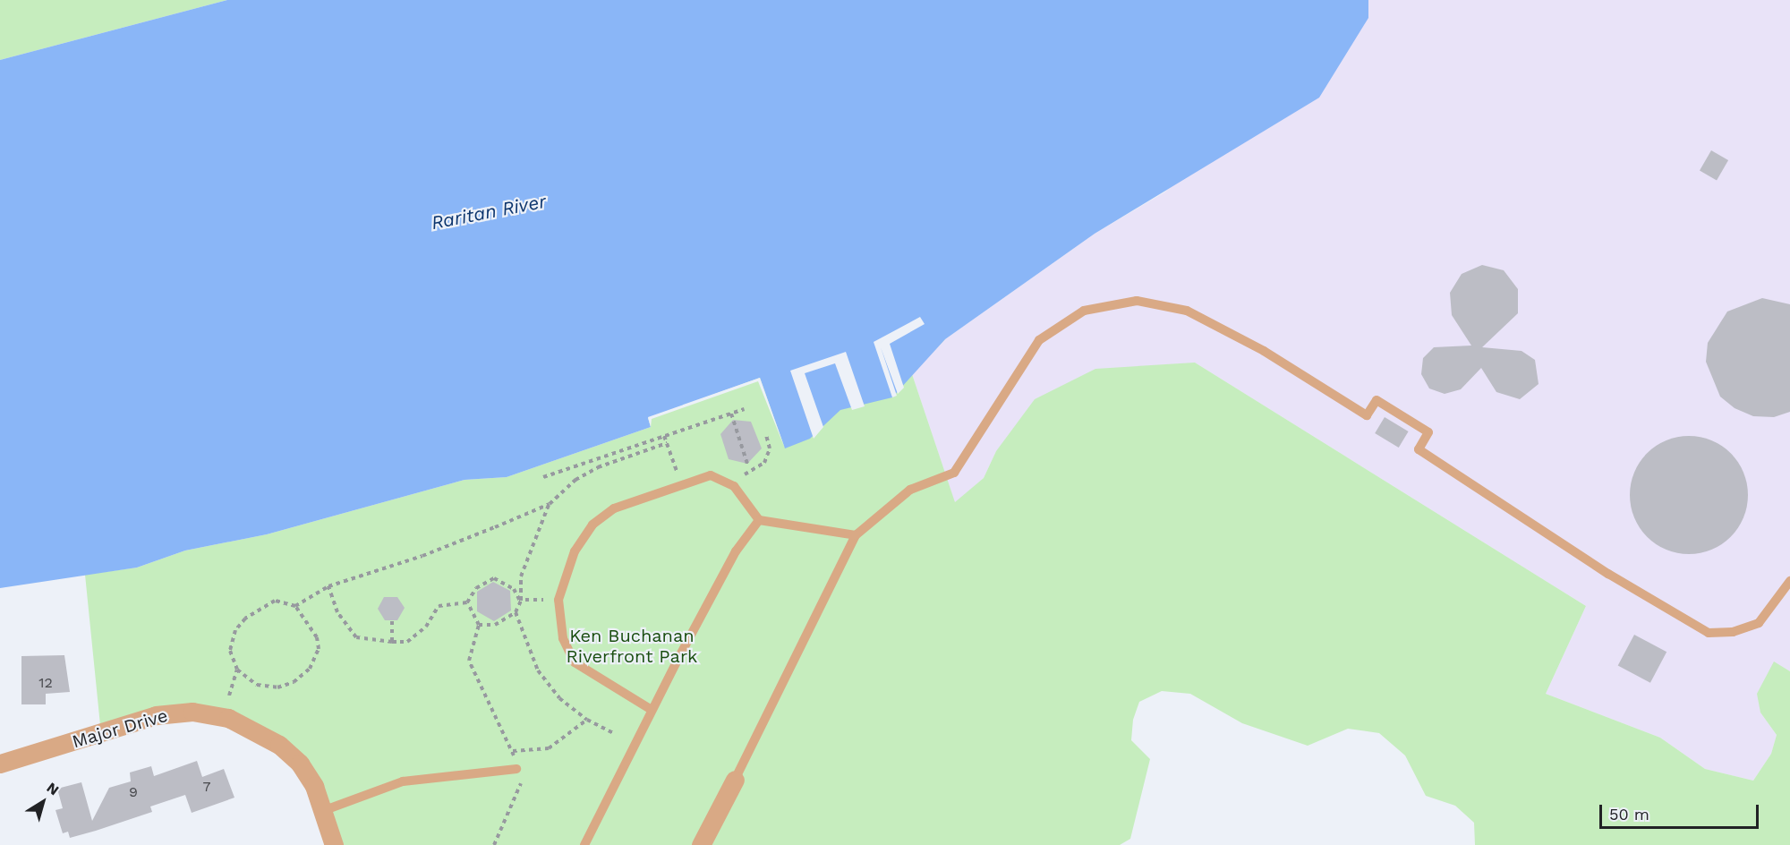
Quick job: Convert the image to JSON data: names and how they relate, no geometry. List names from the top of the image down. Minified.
{"streets":{"street":["Major Drive"]},"water":["Raritan River"],"parks":["Ken Buchanan Riverfront Park"],"house_numbers":["12","7","9"],"scale_bar":"50 m","north":"top right"}
